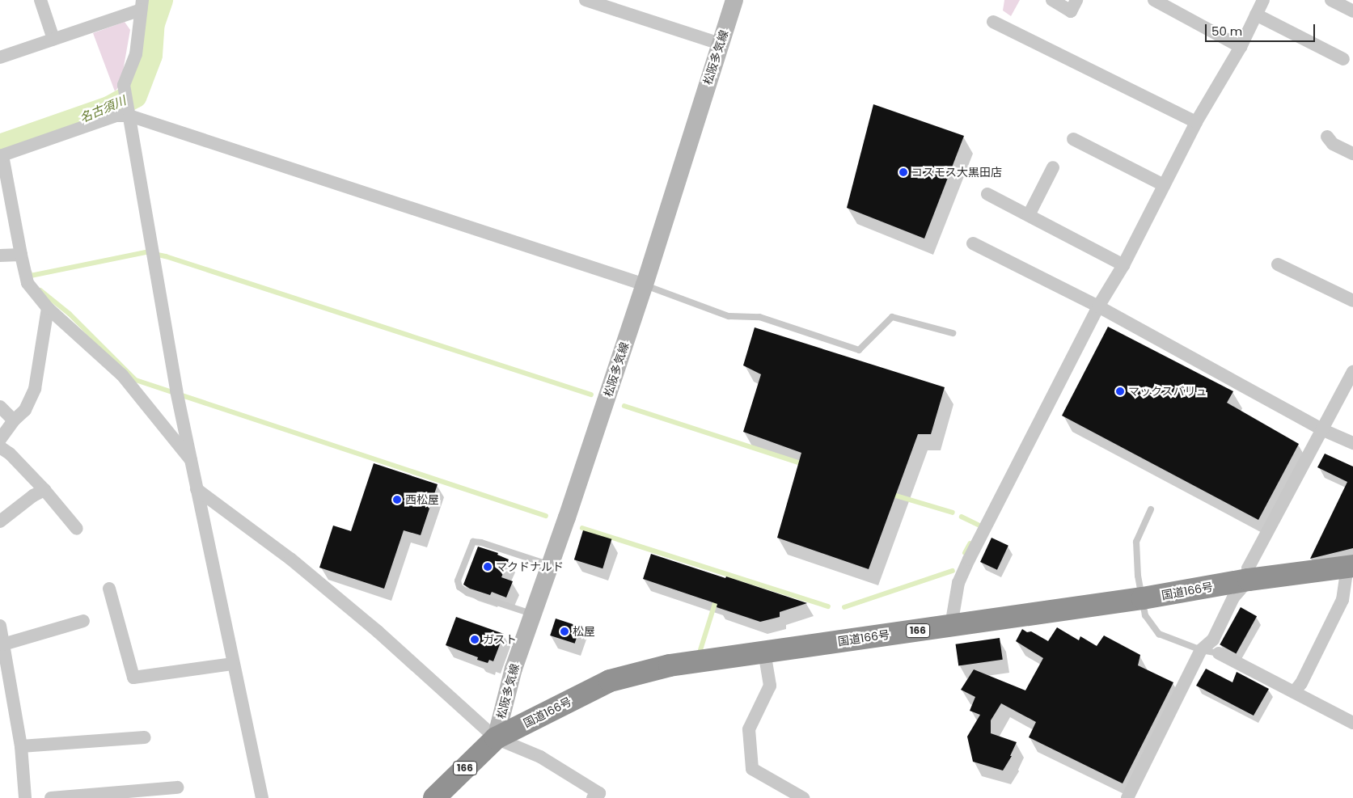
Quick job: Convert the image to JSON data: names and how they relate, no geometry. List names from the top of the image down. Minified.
{"streets":{"highway":["国道166号","166"],"main road":["松阪多気線"]},"crossings":[["松阪多気線","国道166号"]],"water":["名古須川"],"places":["コスモス大黒田店","マックスバリュ","西松屋","マクドナルド","松屋","ガスト"],"scale_bar":"50 m"}
